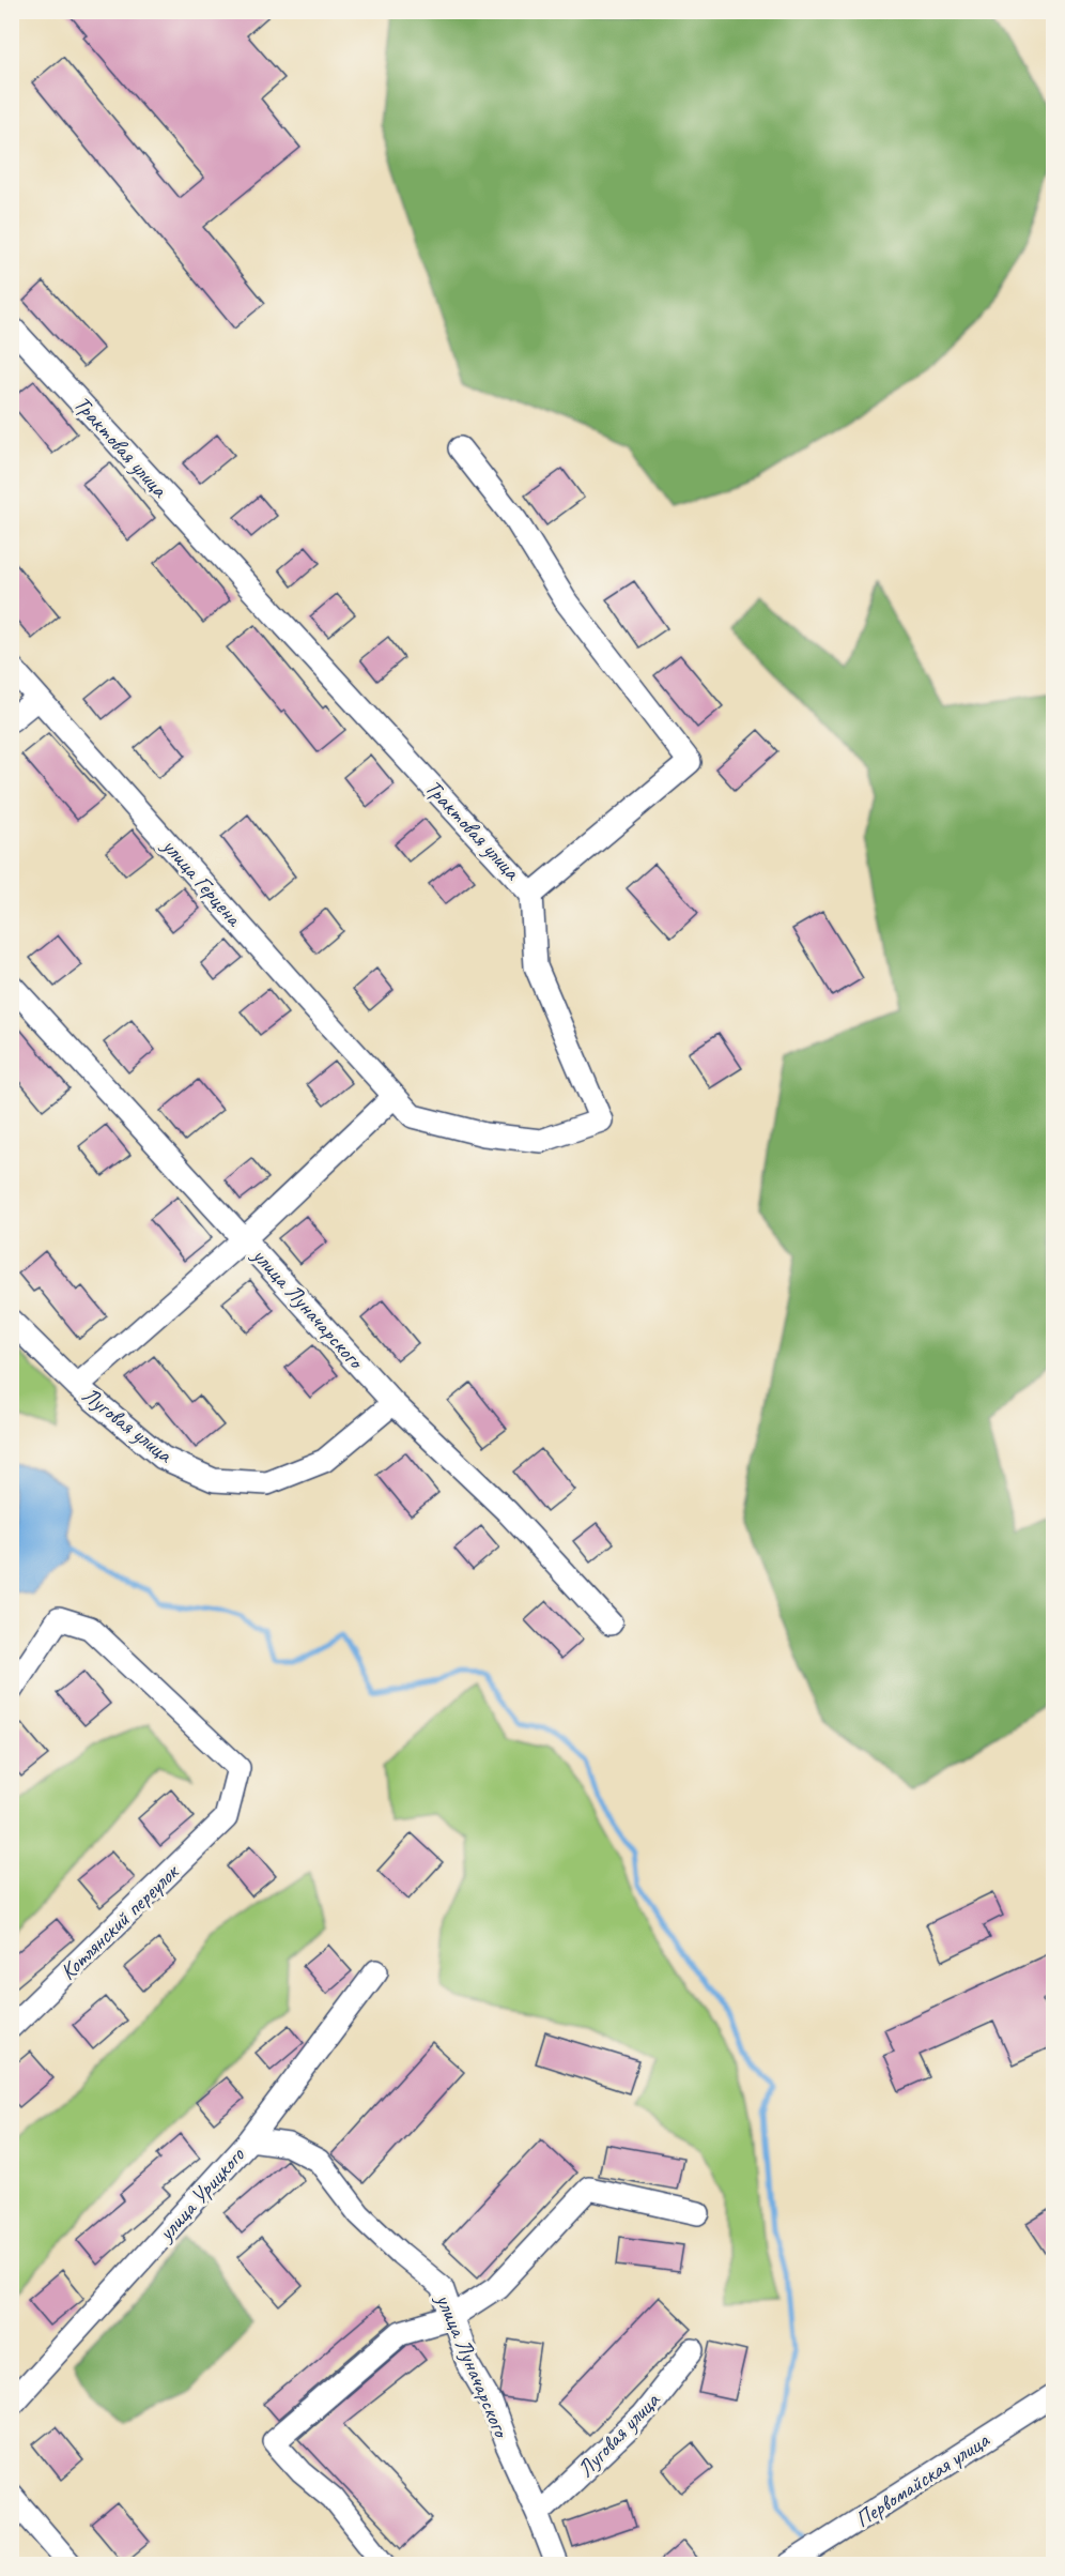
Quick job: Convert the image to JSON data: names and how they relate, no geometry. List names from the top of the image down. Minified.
{"streets":{"street":["Трактовая улица","улица Герцена","улица Луначарского","Луговая улица","Котлянский переулок","улица Урицкого","Первомайская улица"]},"crossings":[["Трактовая улица","улица Герцена"],["улица Луначарского","Луговая улица"],["улица Луначарского","улица Урицкого"]]}
